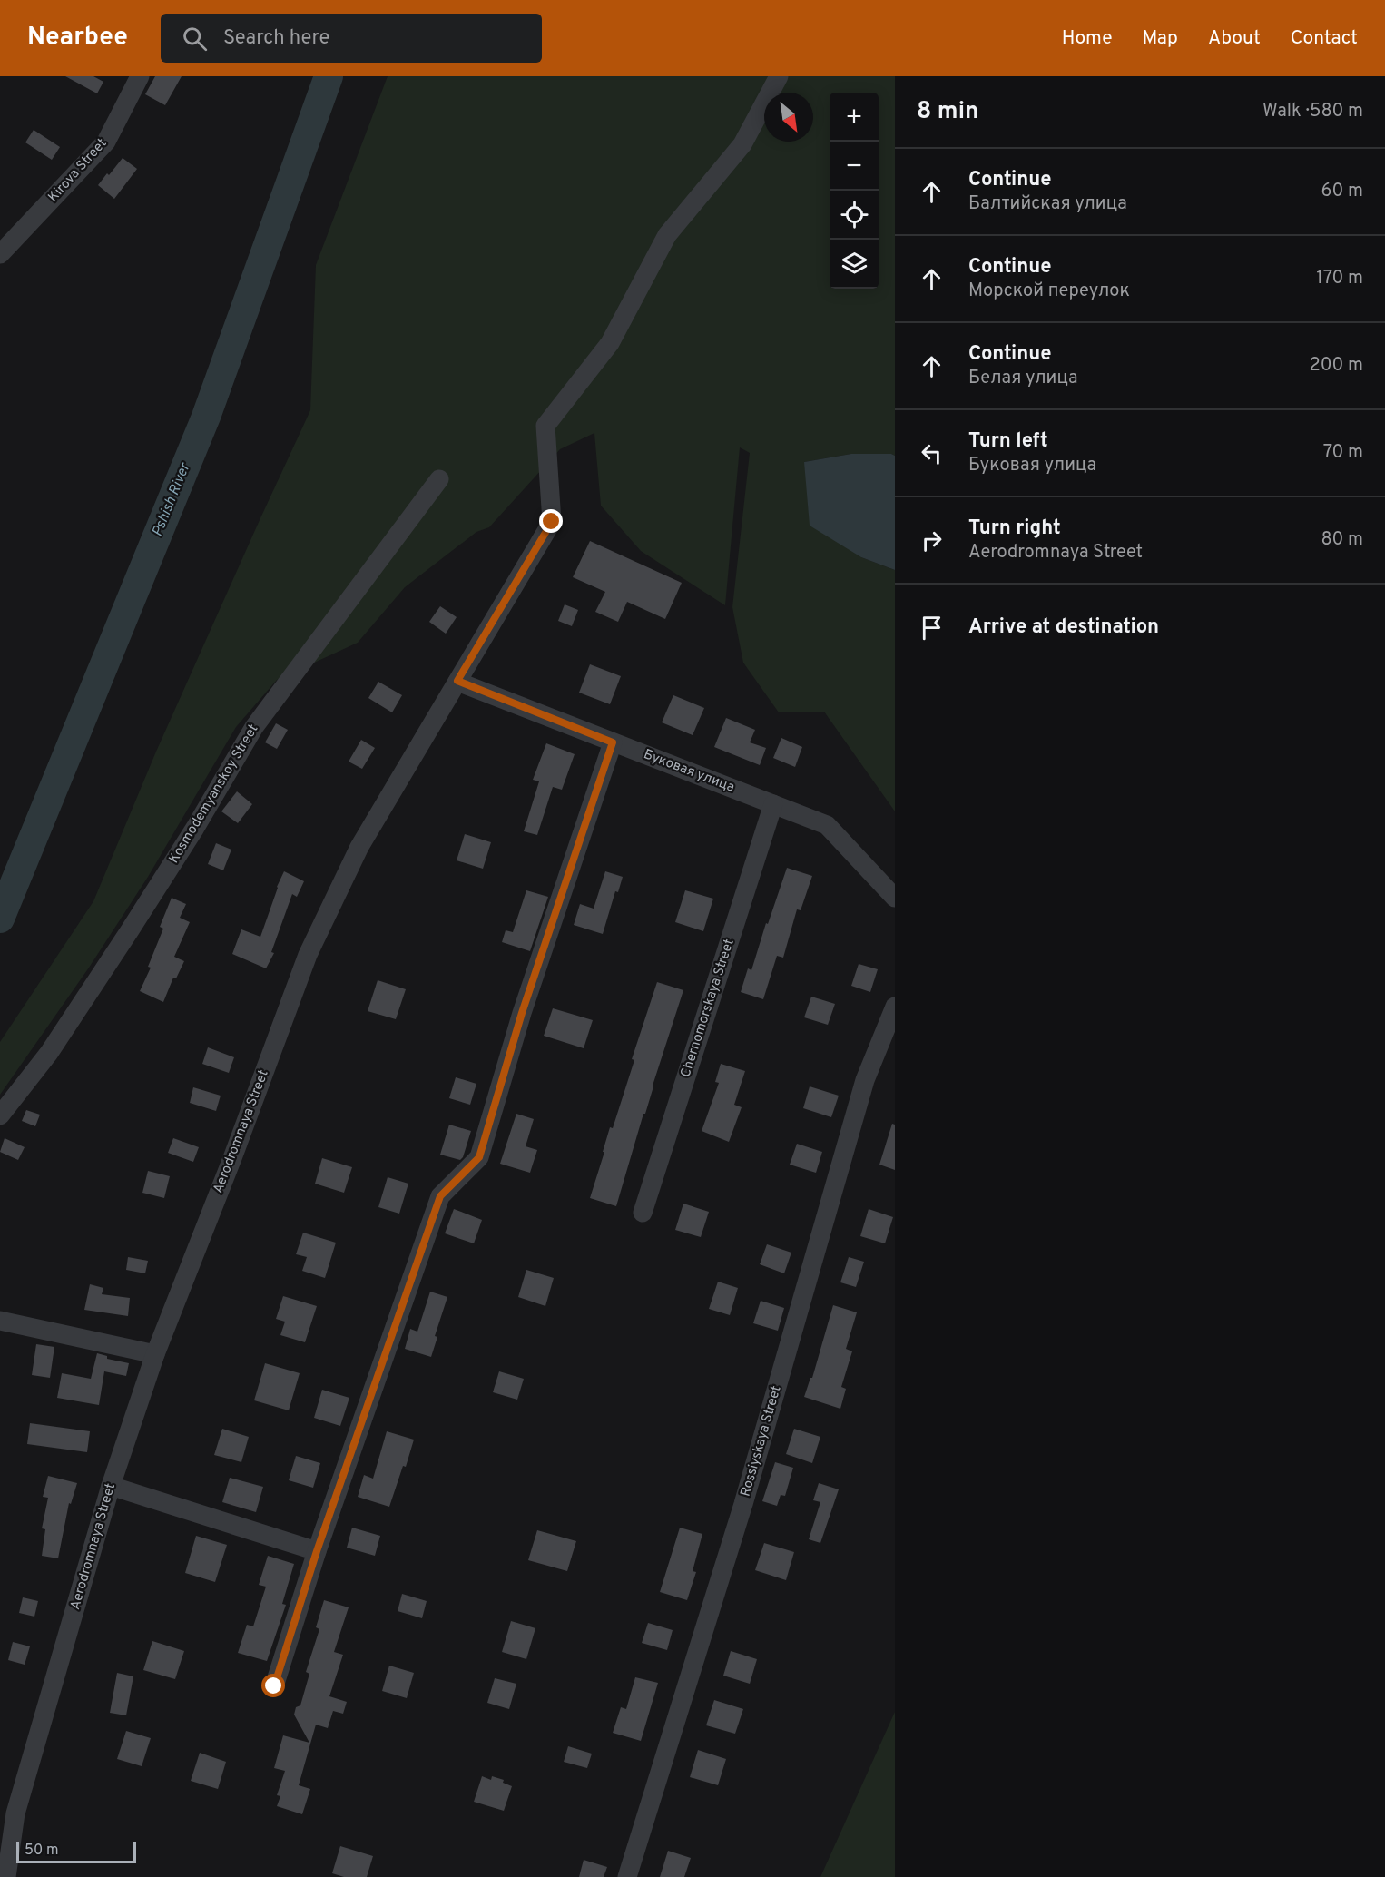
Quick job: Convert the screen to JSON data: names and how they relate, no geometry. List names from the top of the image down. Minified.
{"streets":{"street":["Kirova Street","Буковая улица","Kosmodemyanskoy Street","Chernomorskaya Street","Aerodromnaya Street","Rossiyskaya Street"]},"crossings":[["Буковая улица","Chernomorskaya Street"],["Буковая улица","Aerodromnaya Street"]],"water":["Pshish River"],"scale_bar":"50 m","north":"bottom right","page":{"header":"Nearbee","search":"Search here","nav":["Home","Map","About","Contact"],"heading":["8 min","Walk · 580 m"],"map_buttons":["+","−"],"list":[["Continue","Балтийская улица","60 m"],["Continue","Морской переулок","170 m"],["Continue","Белая улица","200 m"],["Turn left","Буковая улица","70 m"],["Turn right","Aerodromnaya Street","80 m"],"Arrive at destination"],"scale":"50 m"}}
